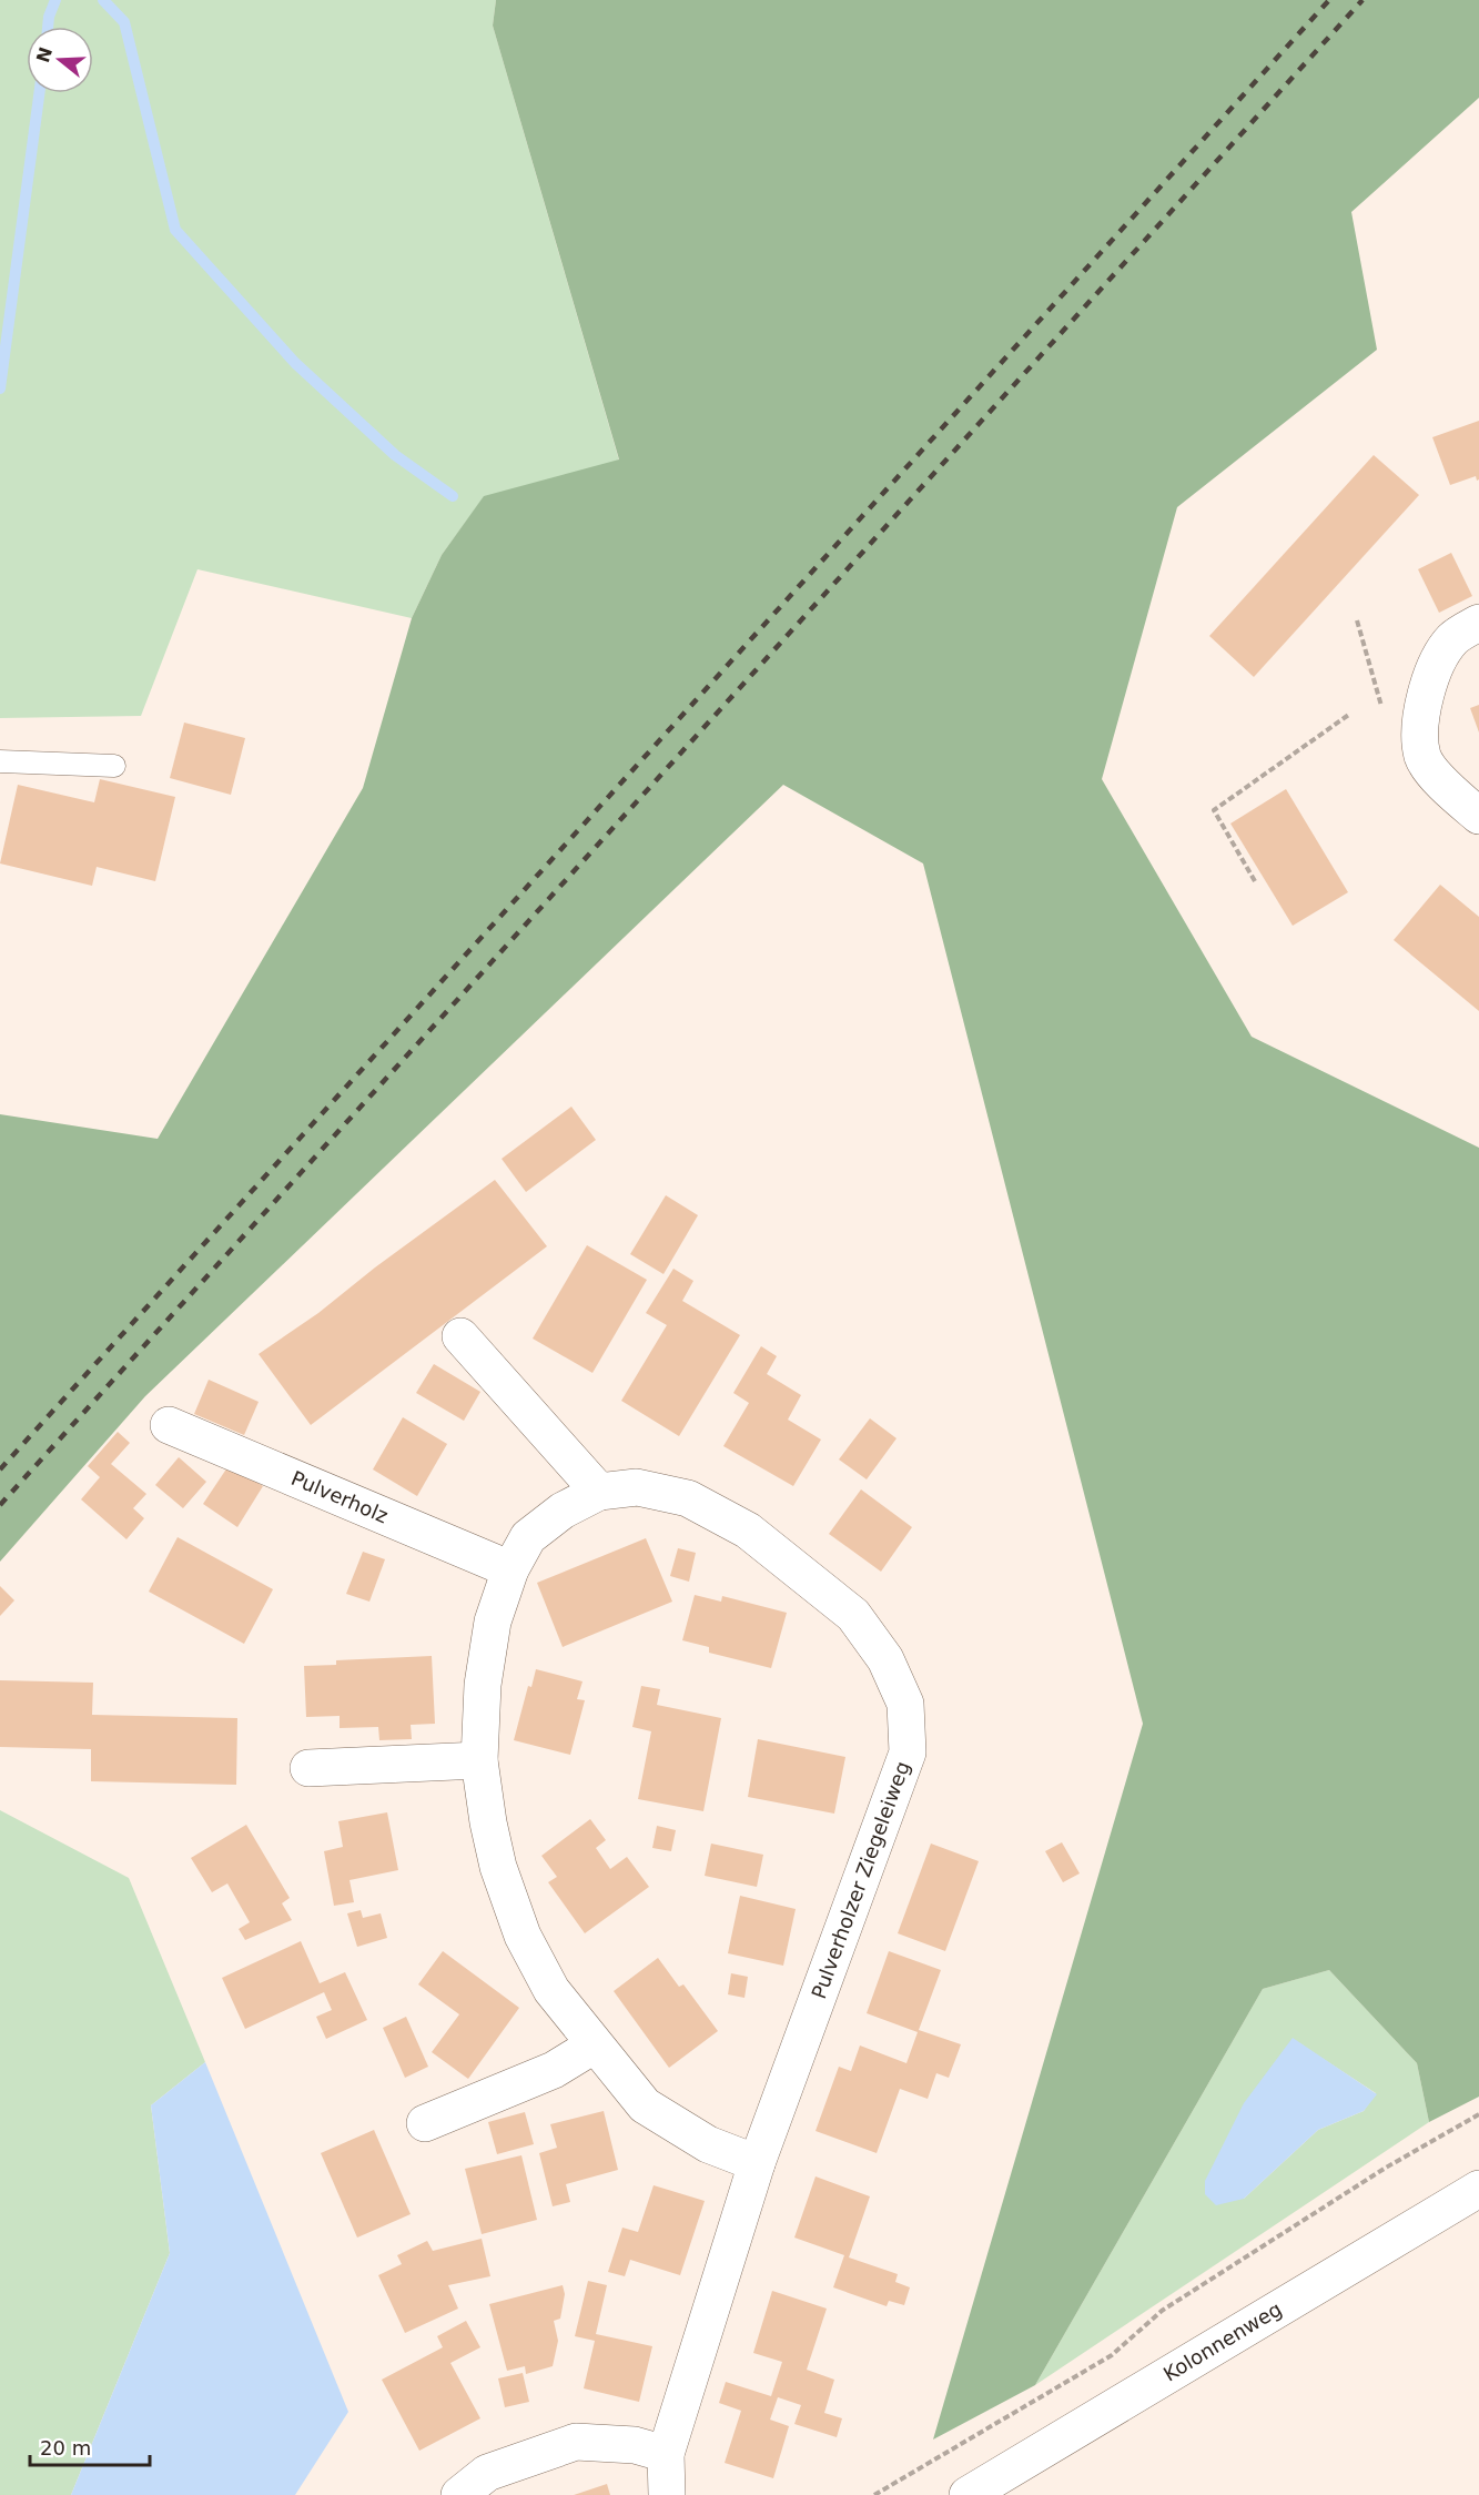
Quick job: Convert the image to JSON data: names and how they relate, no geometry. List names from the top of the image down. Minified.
{"streets":{"street":["Pulverholz","Pulverholzer Ziegeleiweg","Kolonnenweg"]},"crossings":[["Pulverholz","Pulverholzer Ziegeleiweg"]],"scale_bar":"20 m","north":"left"}
